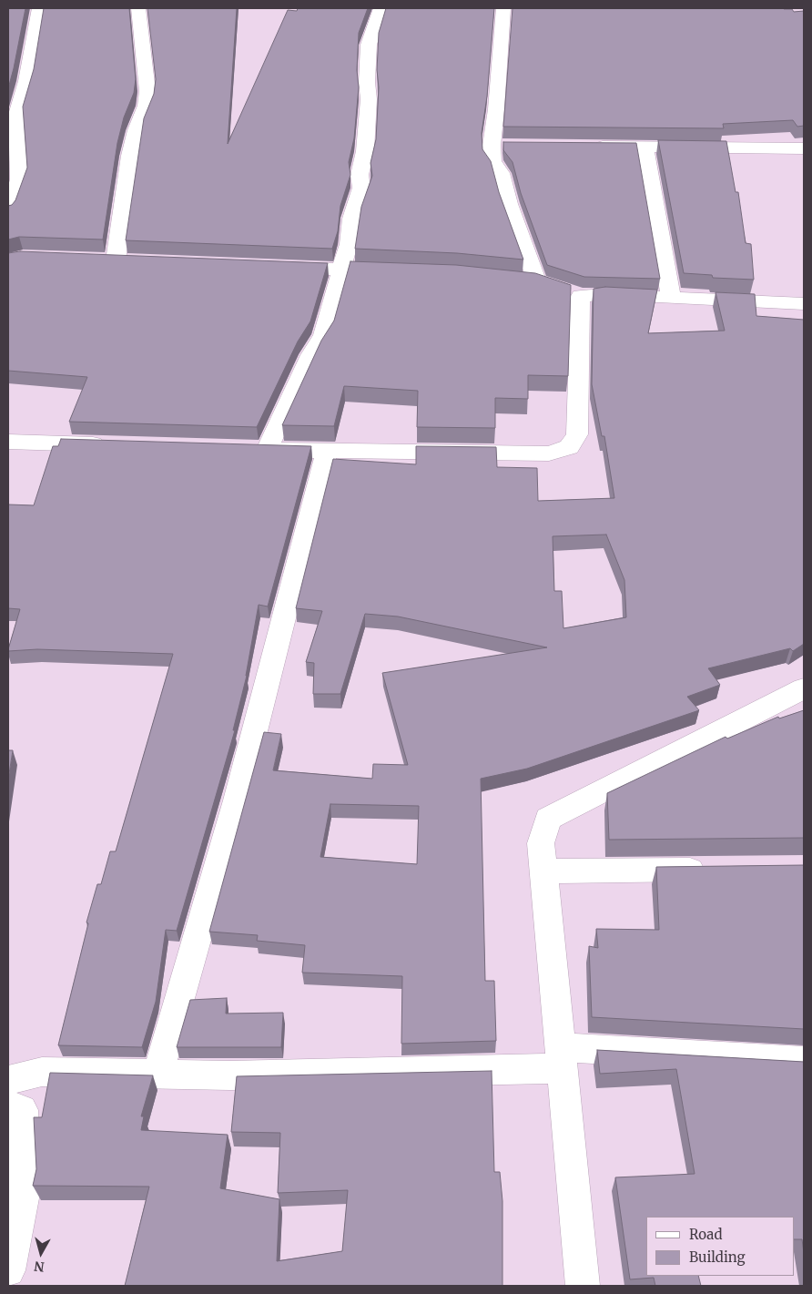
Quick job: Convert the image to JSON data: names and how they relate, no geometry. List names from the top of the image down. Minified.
{"legend":["Road","Building"],"north":"bottom"}
